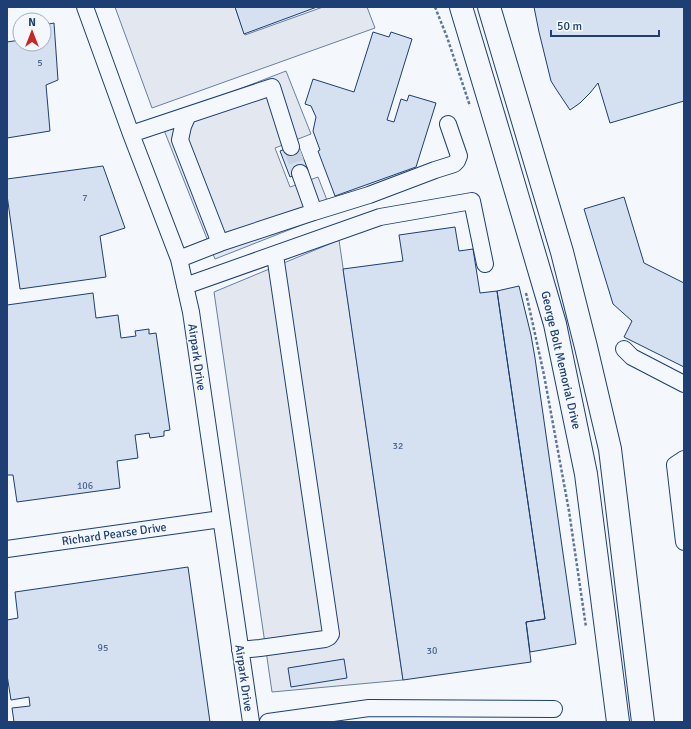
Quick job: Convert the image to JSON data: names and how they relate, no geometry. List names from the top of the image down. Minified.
{"streets":{"highway":["George Bolt Memorial Drive"],"street":["Airpark Drive","Richard Pearse Drive"]},"crossings":[["Airpark Drive","Richard Pearse Drive"]],"house_numbers":["5","7","32","106","95","30"],"scale_bar":"50 m","north":"top"}
